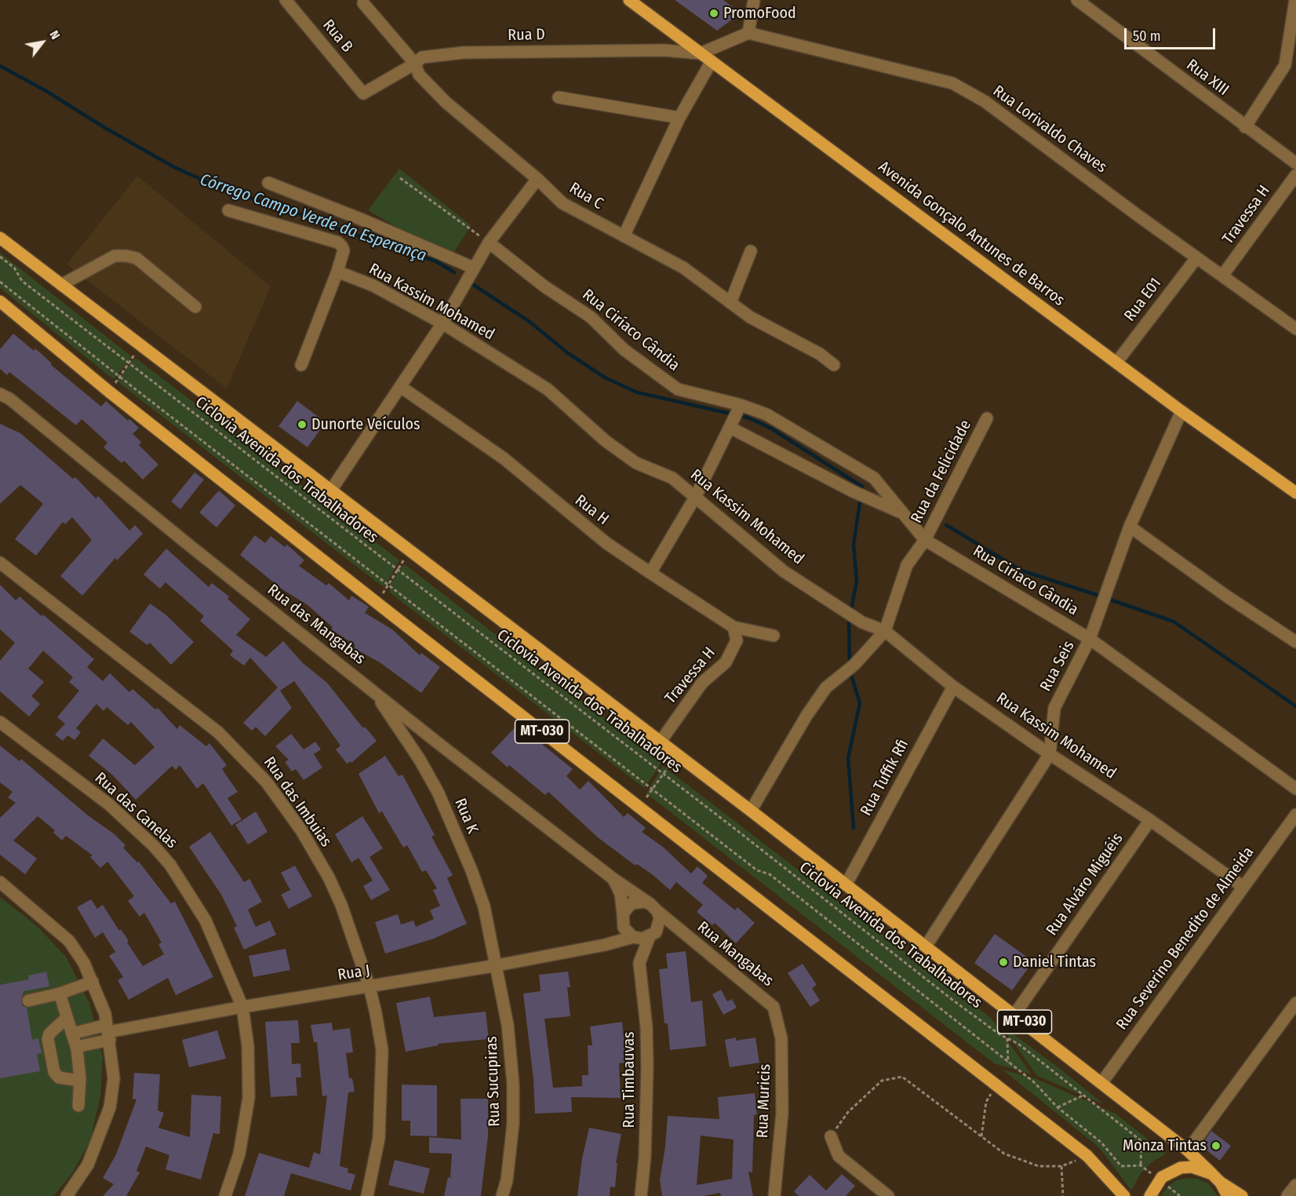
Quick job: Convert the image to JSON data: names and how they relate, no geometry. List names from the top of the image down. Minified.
{"streets":{"main road":["Avenida Gonçalo Antunes de Barros","MT-030"],"street":["Rua D","Rua B","Rua XIII","Rua Lorivaldo Chaves","Rua C","Travessa H","Rua E01","Rua Kassim Mohamed","Rua Ciríaco Cândia","Rua da Felicidade","Rua H","Rua das Mangabas","Rua Seis","Rua Tuffik Rfi","Rua das Imbuias","Rua das Canelas","Rua K","Rua Alváro Miguéis","Rua Severino Benedito de Almeida","Rua Mangabas","Rua J","Rua Timbauvas","Rua Sucupiras","Rua Muricis"],"path":["Ciclovia Avenida dos Trabalhadores"]},"crossings":[["Rua D","Rua B"],["Rua D","Rua C"],["Rua D","Avenida Gonçalo Antunes de Barros"],["Rua Lorivaldo Chaves","Travessa H"],["Rua Lorivaldo Chaves","Rua E01"],["Travessa H","Rua H"],["Travessa H","MT-030"],["Avenida Gonçalo Antunes de Barros","Rua E01"],["Avenida Gonçalo Antunes de Barros","Rua Seis"],["Rua Kassim Mohamed","Rua da Felicidade"],["Rua Kassim Mohamed","Rua Seis"],["Rua Kassim Mohamed","Rua Tuffik Rfi"],["Rua Kassim Mohamed","Rua Alváro Miguéis"],["Rua Kassim Mohamed","Rua Severino Benedito de Almeida"],["Rua Ciríaco Cândia","Rua da Felicidade"],["Rua Ciríaco Cândia","Rua Seis"],["Rua das Mangabas","Rua K"],["Rua das Mangabas","Rua Mangabas"],["Rua das Mangabas","Rua J"],["Rua das Mangabas","Rua Timbauvas"],["Rua Seis","MT-030"],["MT-030","Rua Tuffik Rfi"],["MT-030","Rua Alváro Miguéis"],["MT-030","Rua Severino Benedito de Almeida"],["Rua das Imbuias","Rua J"],["Rua das Canelas","Rua J"],["Rua K","Rua J"],["Rua K","Rua Sucupiras"],["Rua Mangabas","Rua J"],["Rua Mangabas","Rua Timbauvas"],["Rua Mangabas","Rua Muricis"],["Rua J","Rua Timbauvas"],["Rua J","Rua Sucupiras"]],"water":["Córrego Campo Verde da Esperança"],"places":["PromoFood","Dunorte Veículos","Daniel Tintas","Monza Tintas"],"scale_bar":"50 m","north":"top right"}
